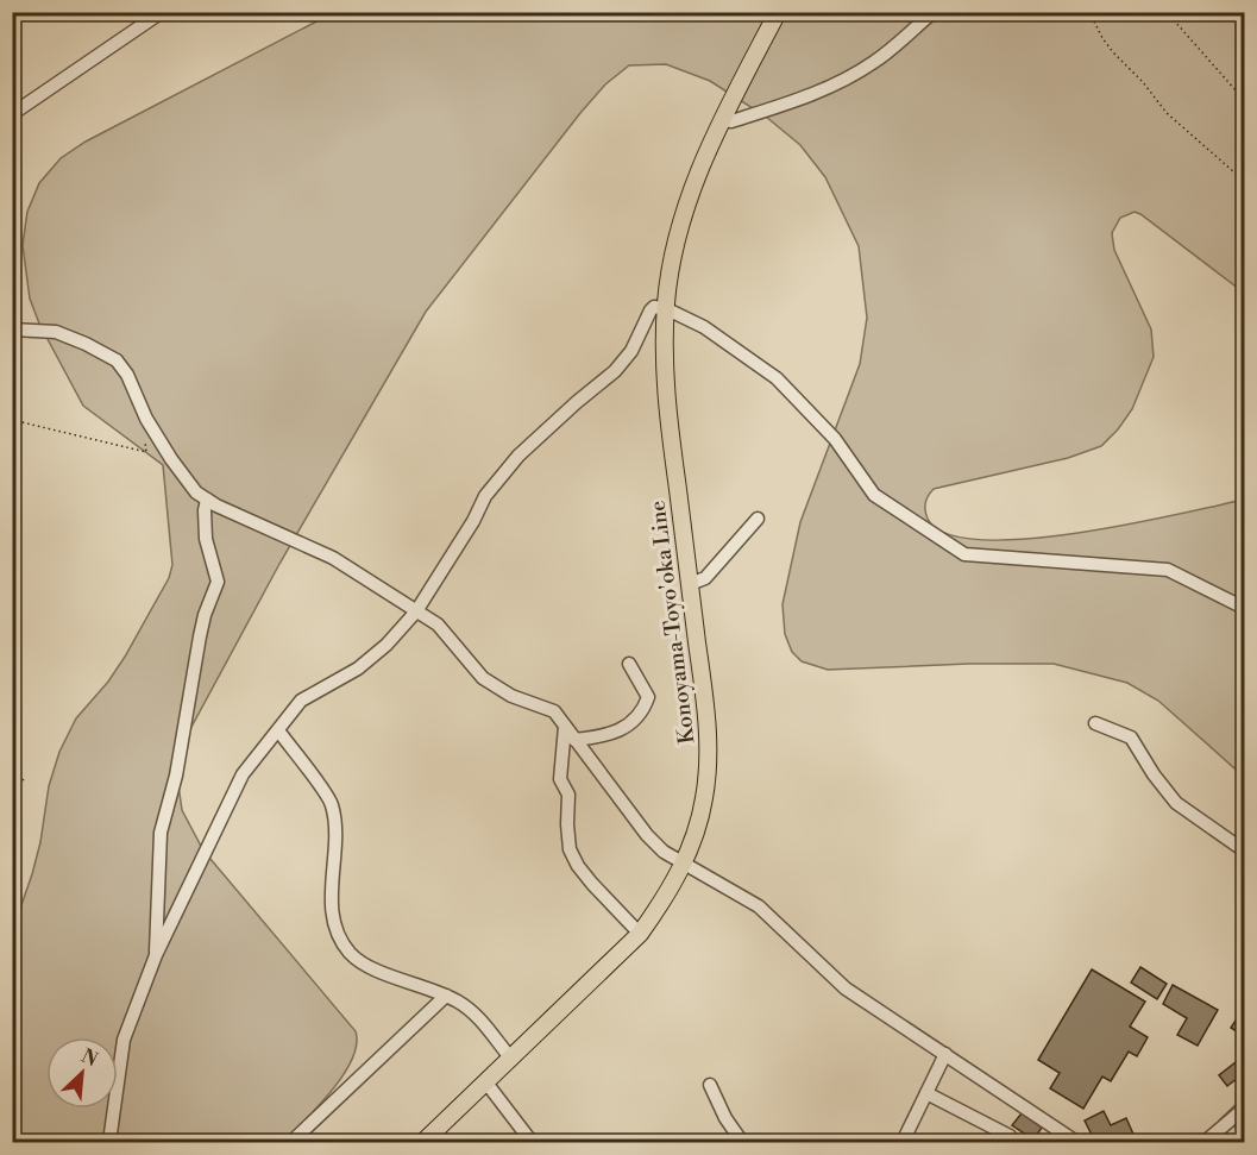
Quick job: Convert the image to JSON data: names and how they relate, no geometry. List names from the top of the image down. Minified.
{"streets":{"main road":["Konoyama-Toyo'oka Line"]},"north":"top right"}
